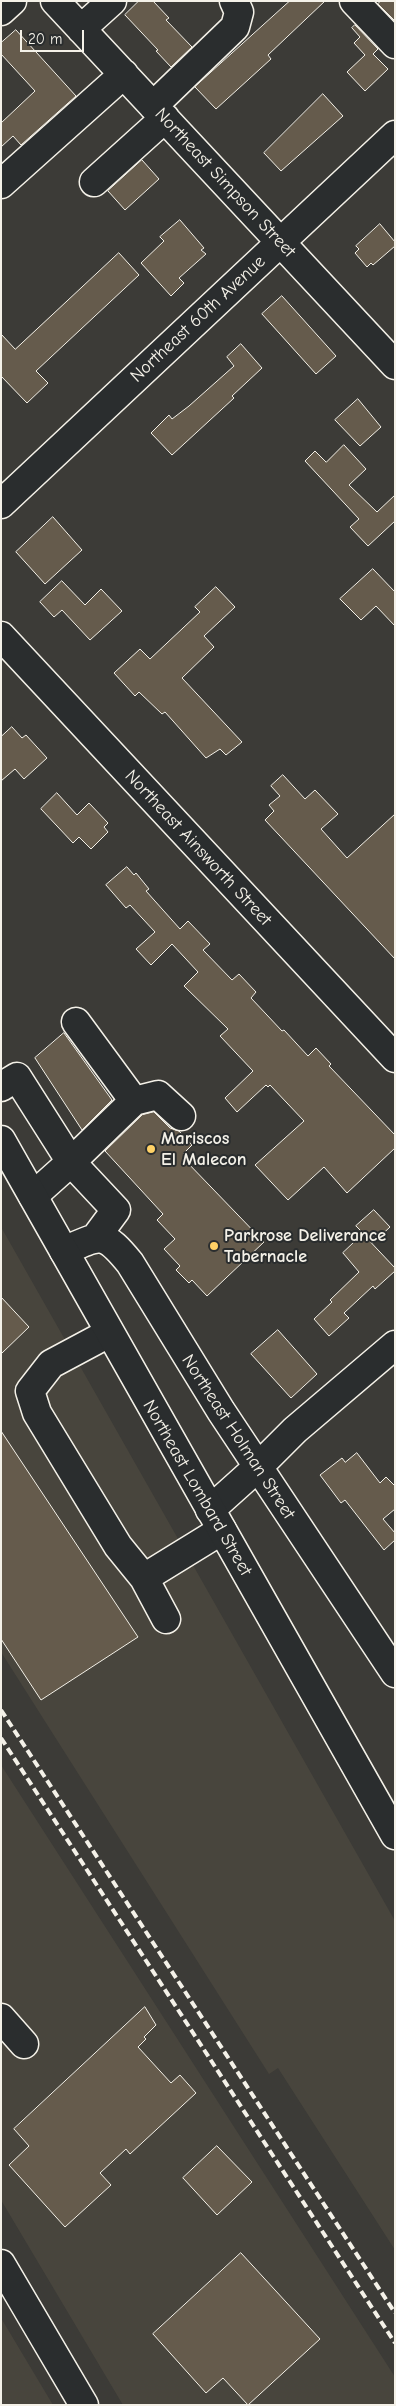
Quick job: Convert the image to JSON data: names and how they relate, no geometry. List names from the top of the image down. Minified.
{"streets":{"street":["Northeast Simpson Street","Northeast 60th Avenue","Northeast Ainsworth Street","Northeast Holman Street","Northeast Lombard Street"]},"crossings":[["Northeast Simpson Street","Northeast 60th Avenue"]],"places":["Mariscos El Malecon","Parkrose Deliverance Tabernacle"],"scale_bar":"20 m"}
